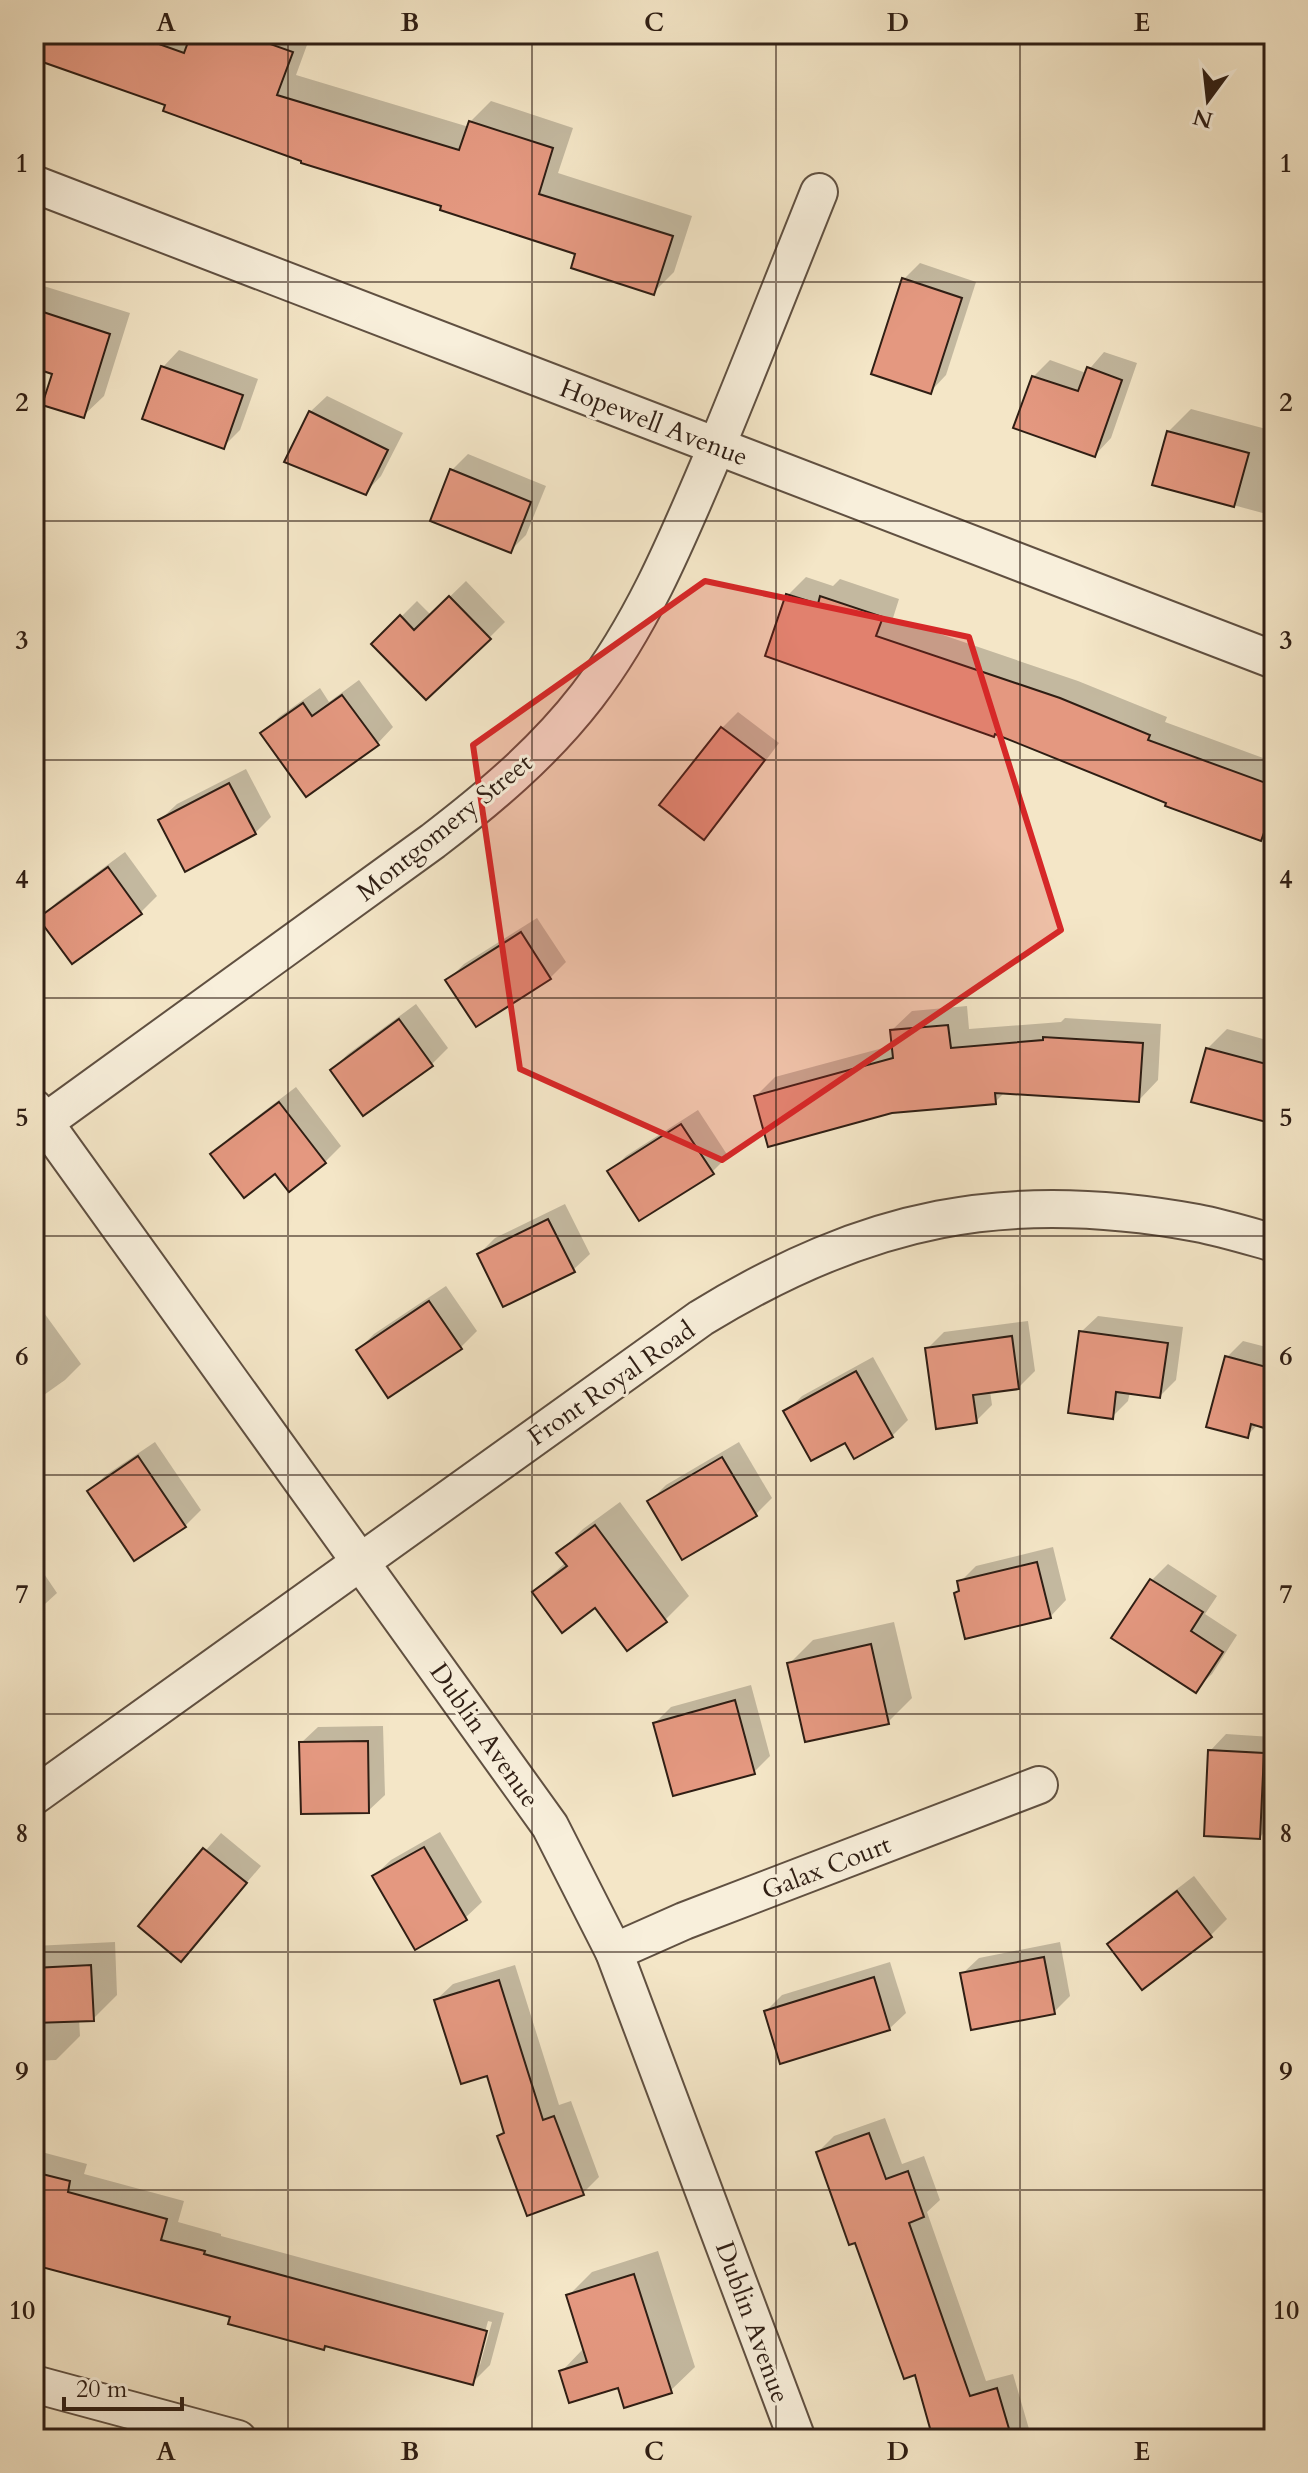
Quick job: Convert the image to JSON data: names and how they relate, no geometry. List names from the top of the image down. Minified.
{"streets":{"street":["Hopewell Avenue","Montgomery Street","Front Royal Road","Dublin Avenue","Galax Court"]},"crossings":[["Hopewell Avenue","Montgomery Street"],["Montgomery Street","Dublin Avenue"],["Front Royal Road","Dublin Avenue"],["Dublin Avenue","Galax Court"]],"scale_bar":"20 m","north":"bottom","grid":{"columns":["A","B","C","D","E"],"rows":["1","2","3","4","5","6","7","8","9","10"]}}
